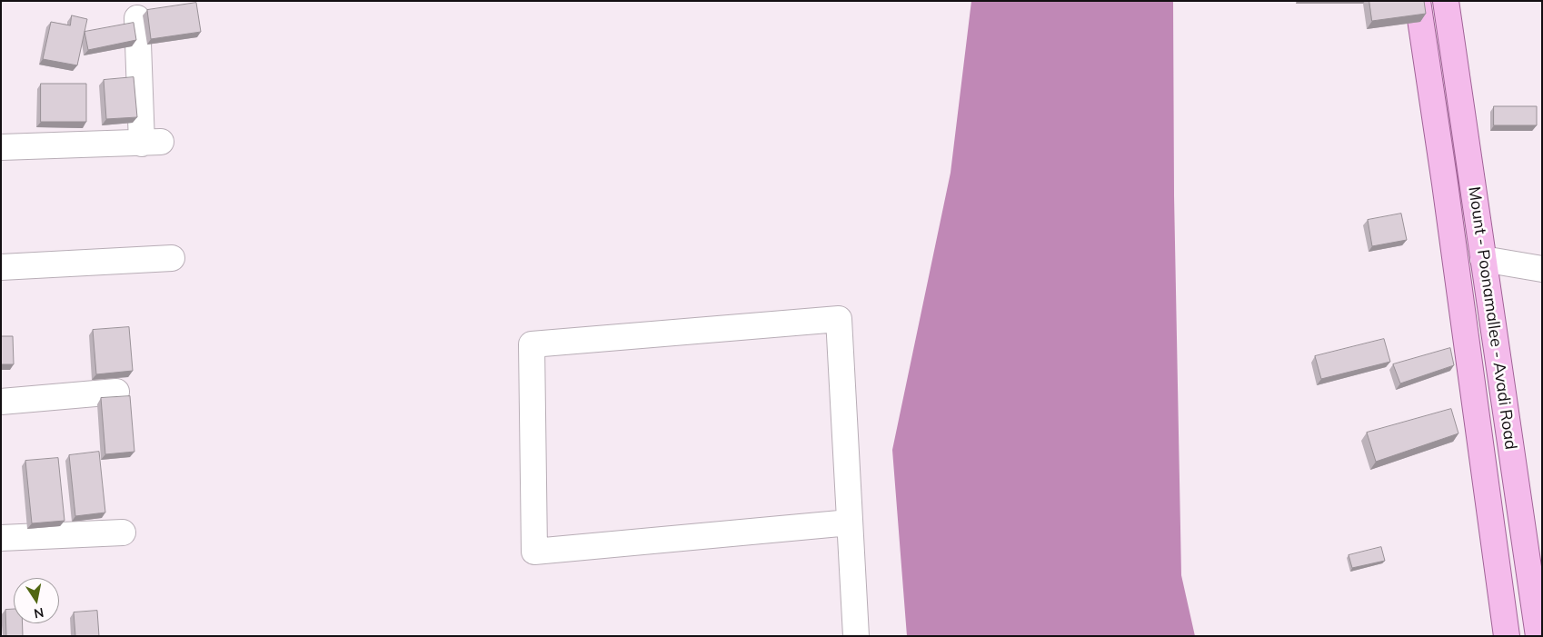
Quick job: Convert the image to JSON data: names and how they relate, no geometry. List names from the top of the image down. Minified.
{"streets":{"main road":["Mount - Poonamallee - Avadi Road"]},"north":"bottom"}
